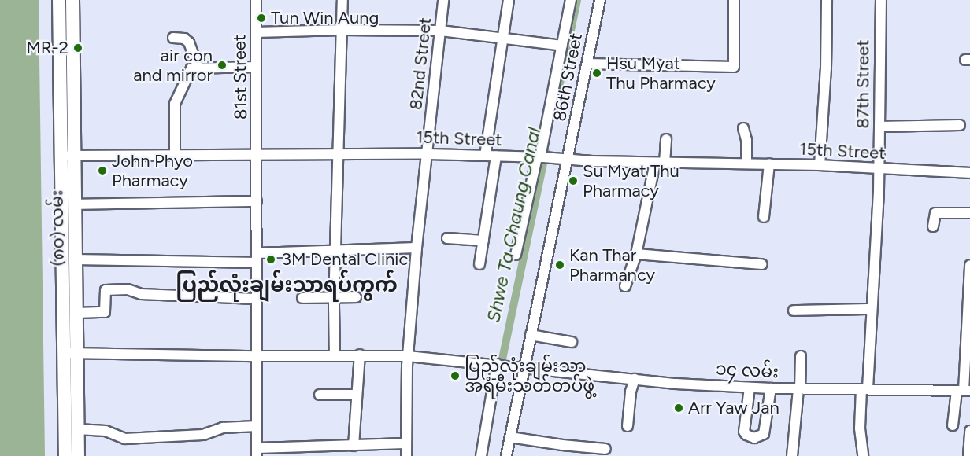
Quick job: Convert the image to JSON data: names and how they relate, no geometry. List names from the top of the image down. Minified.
{"streets":{"main road":["(၈၀) လမ်း"],"street":["82nd Street","81st Street","86th Street","87th Street","15th Street","၁၄ လမ်း"]},"crossings":[["82nd Street","15th Street"],["82nd Street","၁၄ လမ်း"],["81st Street","15th Street"],["81st Street","၁၄ လမ်း"],["86th Street","15th Street"],["86th Street","၁၄ လမ်း"],["87th Street","15th Street"],["87th Street","၁၄ လမ်း"],["15th Street","(၈၀) လမ်း"],["(၈၀) လမ်း","၁၄ လမ်း"]],"districts":["ပြည်လုံးချမ်းသာရပ်ကွက်"],"water":["Shwe Ta Chaung Canal"],"places":["Tun Win Aung","MR-2","air con and mirror","Hsu Myat Thu Pharmacy","John Phyo Pharmacy","Su Myat Thu Pharmacy","3M Dental Clinic","Kan Thar Pharmancy","ပြည်လုံးချမ်းသာ အရံမီးသတ်တပ်ဖွဲ့","Arr Yaw Jan"]}
